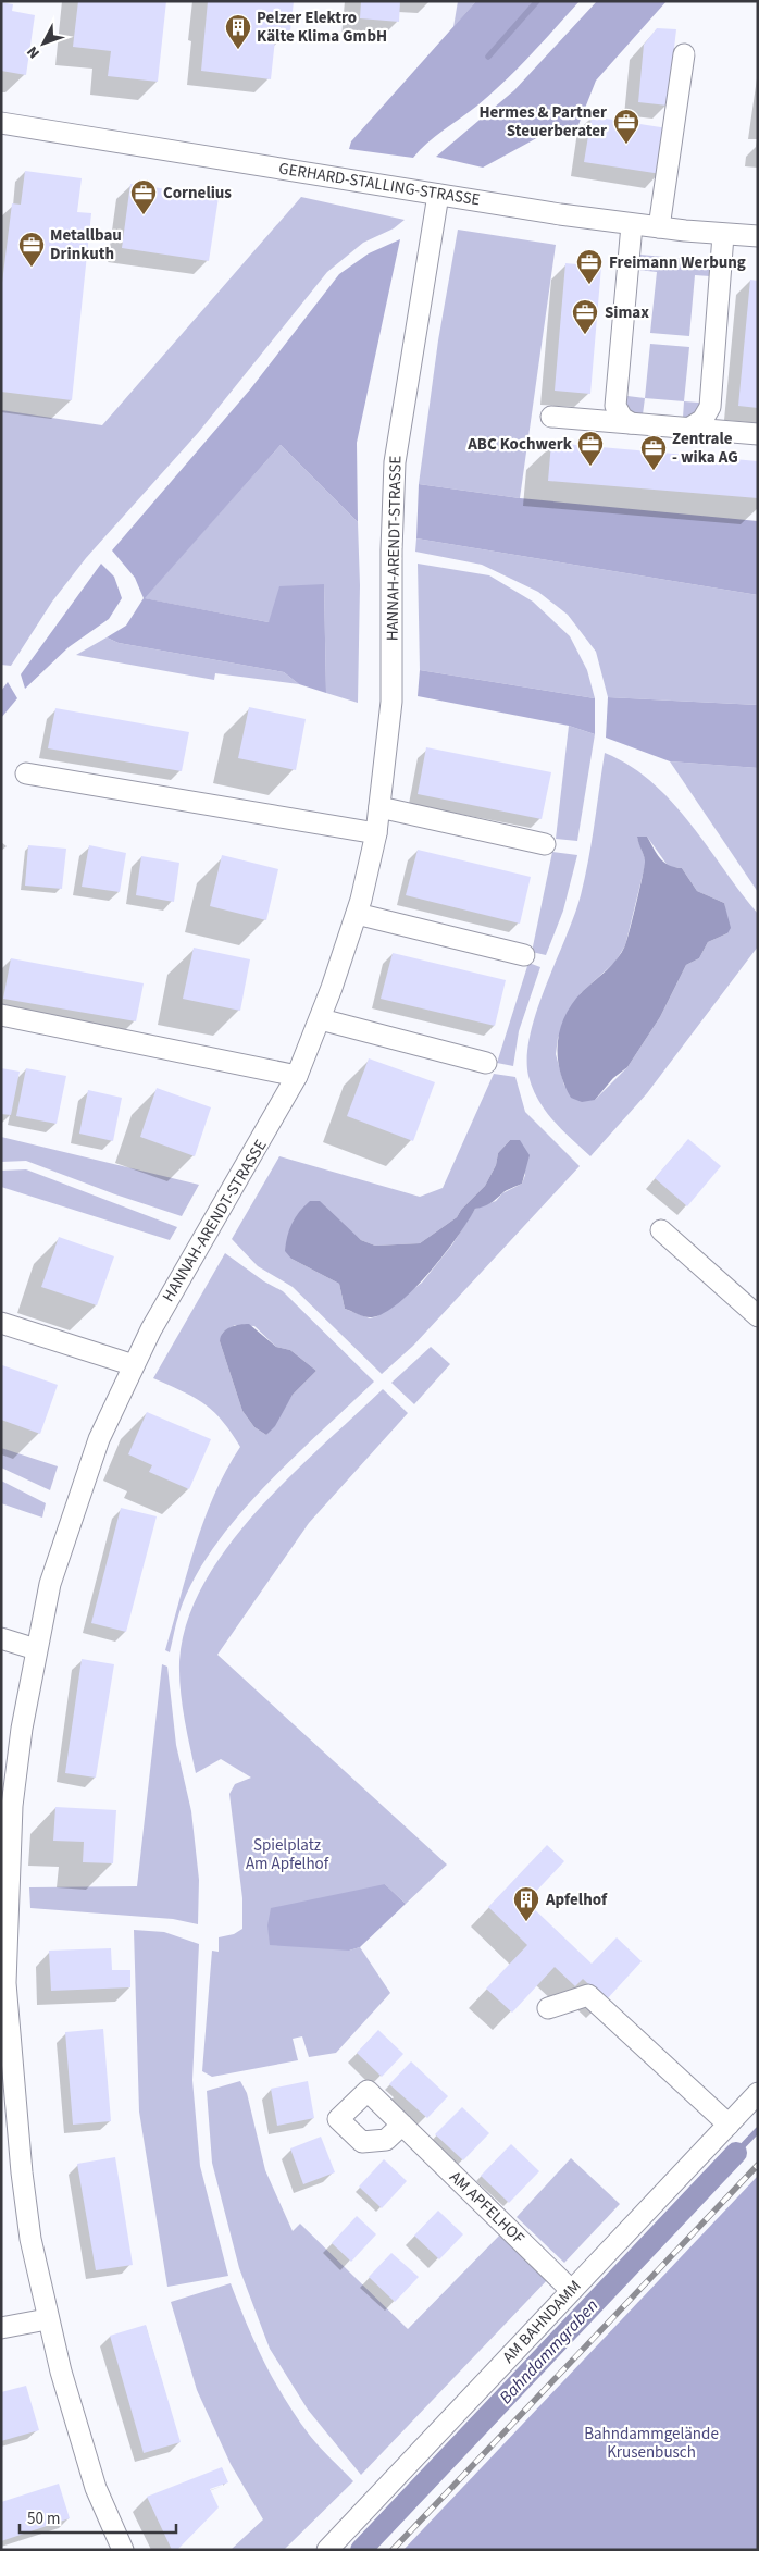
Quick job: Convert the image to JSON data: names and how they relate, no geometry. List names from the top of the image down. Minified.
{"streets":{"street":["GERHARD-STALLING-STRASSE","HANNAH-ARENDT-STRASSE","AM APFELHOF","AM BAHNDAMM"]},"crossings":[["GERHARD-STALLING-STRASSE","HANNAH-ARENDT-STRASSE"],["AM APFELHOF","AM BAHNDAMM"]],"water":["Bahndammgraben"],"parks":["Spielplatz Am Apfelhof","Bahndammgelände Krusenbusch"],"places":{"building":["Pelzer Elektro Kälte Klima GmbH","Apfelhof"],"office":["Hermes & Partner Steuerberater","Cornelius","Metallbau Drinkuth","Freimann Werbung","Simax","ABC Kochwerk","Zentrale - wika AG"]},"scale_bar":"50 m","north":"bottom left"}
